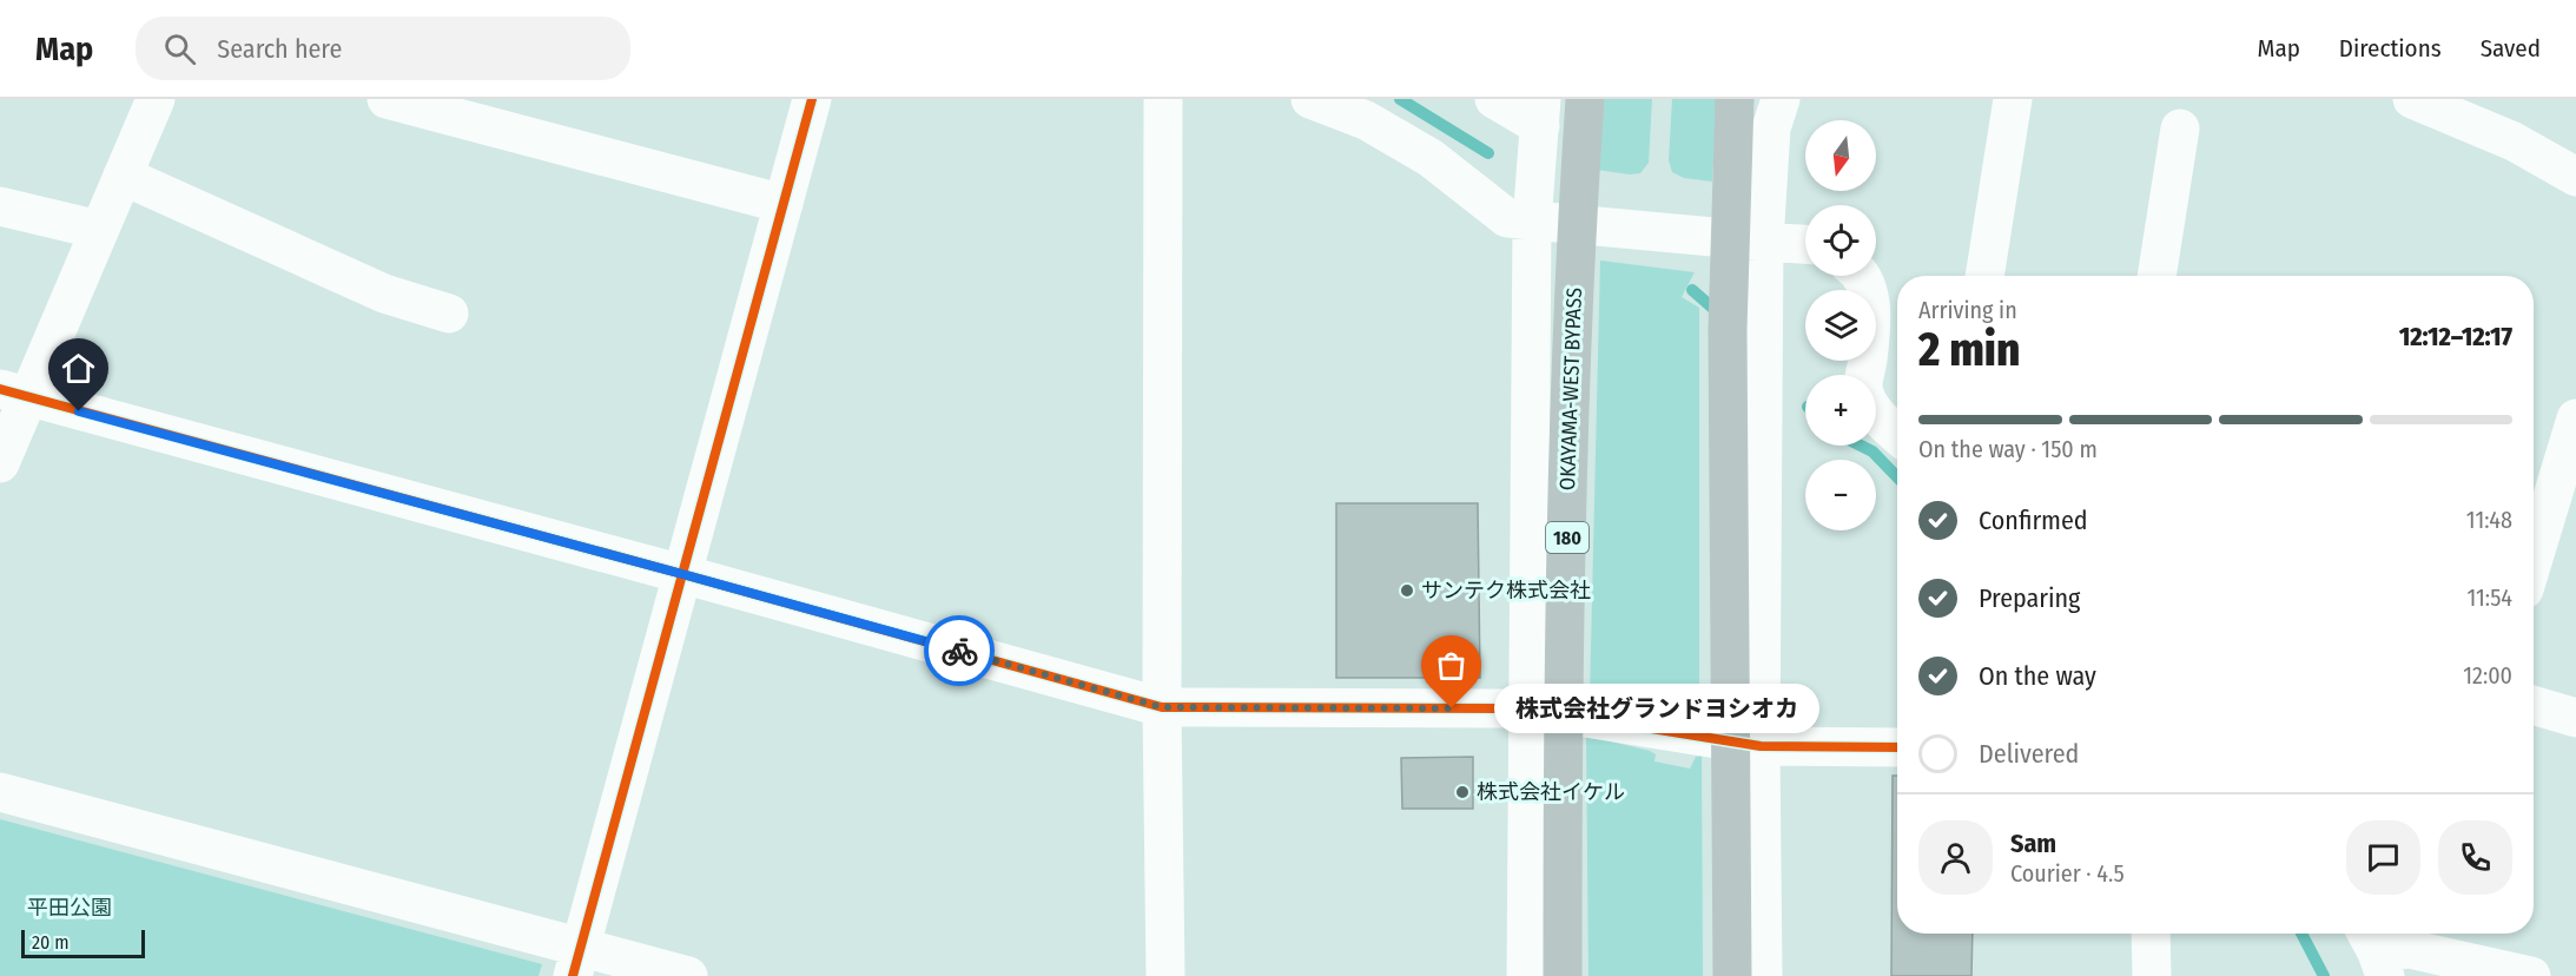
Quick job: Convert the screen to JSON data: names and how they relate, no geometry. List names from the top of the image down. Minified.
{"streets":{"highway":["OKAYAMA-WEST BYPASS","180"]},"parks":["平田公園"],"places":["サンテク株式会社","株式会社グランドヨシオカ","株式会社イケル"],"scale_bar":"20 m","north":"bottom","page":{"header":"Map","search":"Search here","nav":["Map","Directions","Saved"],"map_buttons":["+","−"],"heading":["2 min","Arriving in","12:12–12:17"],"panel":["Sam","Courier · 4.5"],"bar":"On the way · 150 m","list":[["Confirmed","11:48"],["Preparing","11:54"],["On the way","12:00"],"Delivered"],"bubble":"株式会社グランドヨシオカ","scale":"20 m"}}
